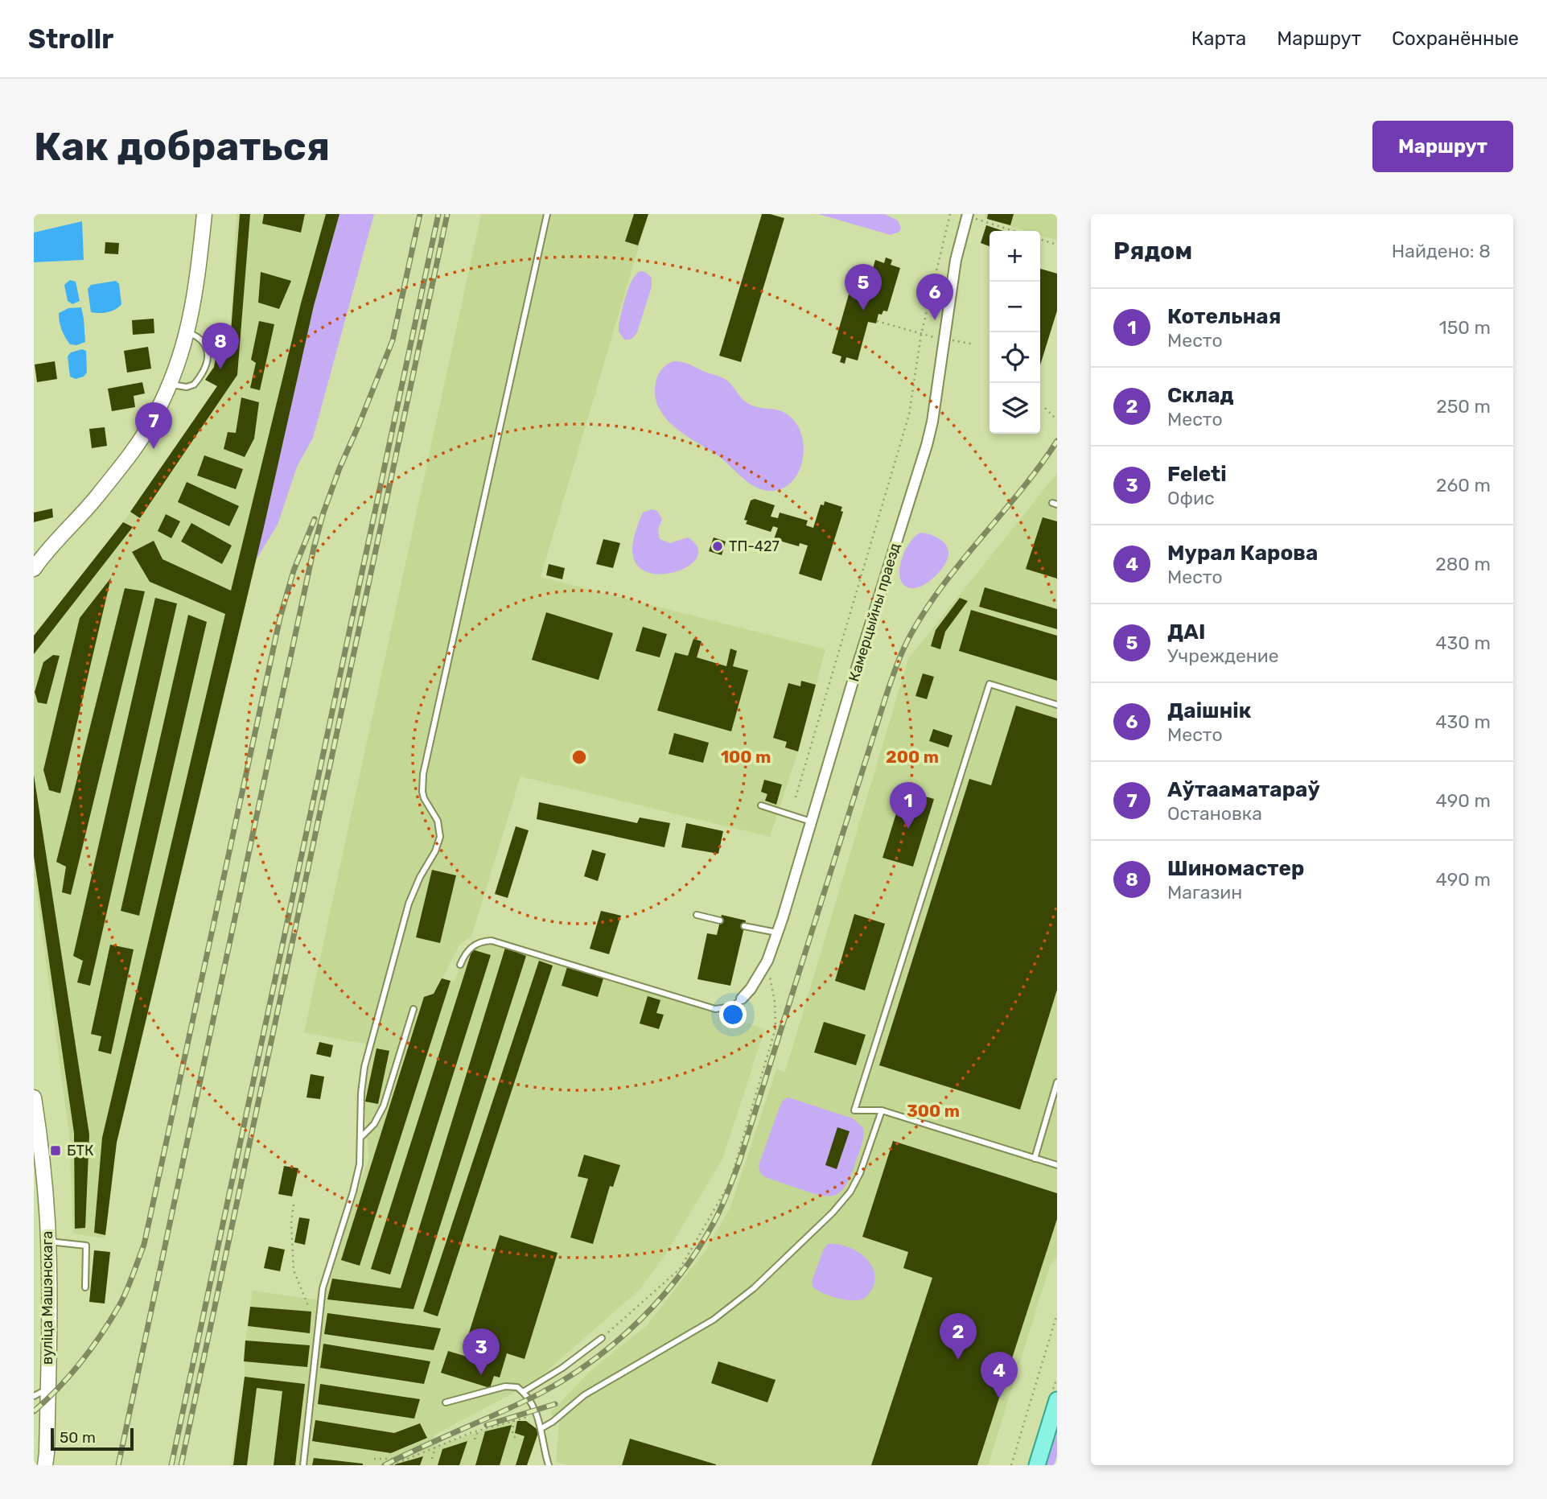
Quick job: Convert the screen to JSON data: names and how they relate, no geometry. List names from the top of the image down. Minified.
{"streets":{"main road":["вуліца Машэнскага"],"street":["Камерцыйны праезд"]},"places":{"other":["ТП-427"],"transit":["БТК"]},"scale_bar":"50 m","page":{"header":"Strollr","nav":["Карта","Маршрут","Сохранённые"],"buttons":"Маршрут","title":"Как добраться","heading":["Рядом","Найдено: 8"],"map_buttons":["+","−"],"pins":["5","6","8","7","1","2","3","4"],"list":[{"mark":"1","name":"Котельная","note":"Место","value":"150 m"},{"mark":"2","name":"Склад","note":"Место","value":"250 m"},{"mark":"3","name":"Feleti","note":"Офис","value":"260 m"},{"mark":"4","name":"Мурал Карова","note":"Место","value":"280 m"},{"mark":"5","name":"ДАІ","note":"Учреждение","value":"430 m"},{"mark":"6","name":"Даішнік","note":"Место","value":"430 m"},{"mark":"7","name":"Аўтааматараў","note":"Остановка","value":"490 m"},{"mark":"8","name":"Шиномастер","note":"Магазин","value":"490 m"}],"scale":"50 m"},"rings":["100 m","200 m","300 m"]}
